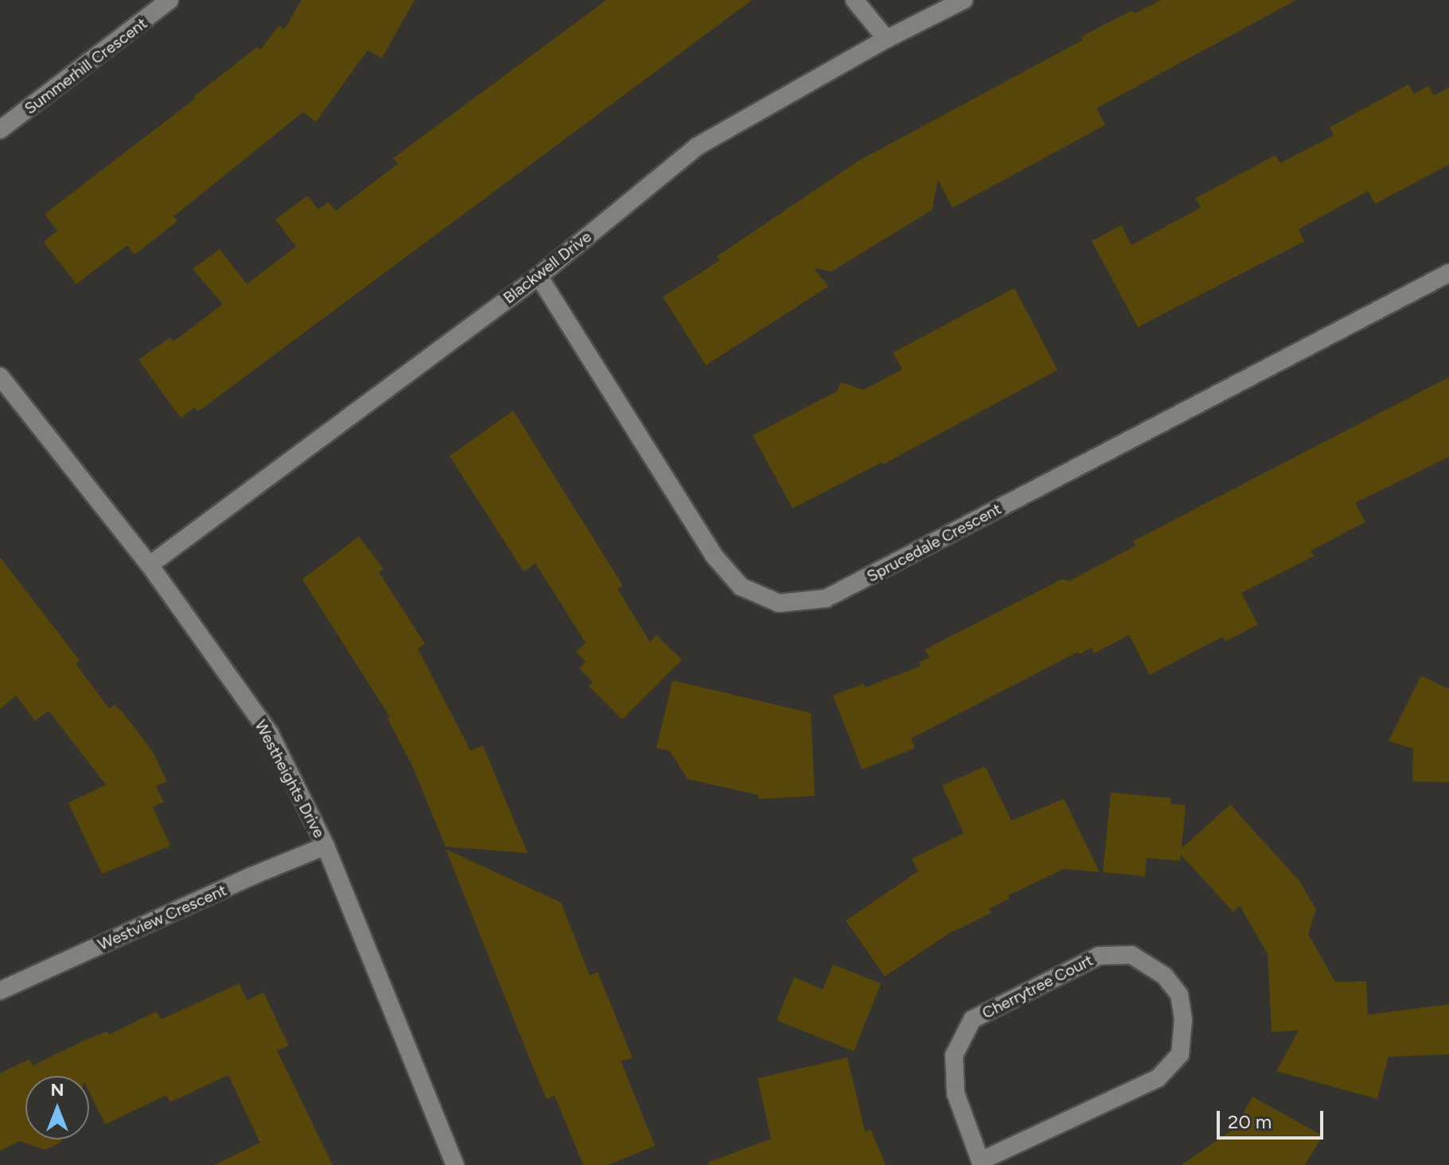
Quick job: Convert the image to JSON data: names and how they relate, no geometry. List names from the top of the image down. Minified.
{"streets":{"street":["Summerhill Crescent","Blackwell Drive","Sprucedale Crescent","Westheights Drive","Westview Crescent","Cherrytree Court"]},"crossings":[["Blackwell Drive","Sprucedale Crescent"],["Blackwell Drive","Westheights Drive"],["Westheights Drive","Westview Crescent"]],"scale_bar":"20 m","north":"top"}
